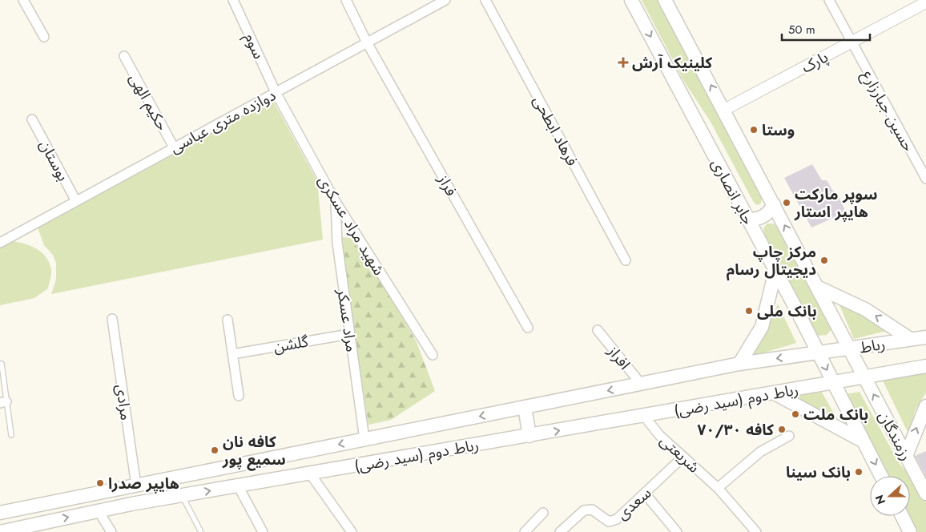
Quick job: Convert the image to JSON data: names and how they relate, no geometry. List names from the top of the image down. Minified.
{"streets":{"main road":["جابر انصاری","رباط","رباط دوم (سید رضی)","رزمندگان"],"street":["سوم","پارک","حکیم الهی","حسین جبارزارع","دوازده متری عباسی","فرهاد ابطحی","بوستان","فراز","شهید مراد عسکری","مراد عسکر","گلشن","افراز","مرادی","شریعتی","سعدی"]},"crossings":[["سوم","دوازده متری عباسی"],["سوم","شهید مراد عسکری"],["پارک","حسین جبارزارع"],["پارک","جابر انصاری"],["حکیم الهی","دوازده متری عباسی"],["دوازده متری عباسی","بوستان"],["دوازده متری عباسی","فراز"],["دوازده متری عباسی","شهید مراد عسکری"],["جابر انصاری","رباط"],["جابر انصاری","رباط دوم (سید رضی)"],["جابر انصاری","رزمندگان"],["شهید مراد عسکری","مراد عسکر"],["مراد عسکر","گلشن"],["مراد عسکر","رباط دوم (سید رضی)"],["رباط","رباط دوم (سید رضی)"],["رباط","رزمندگان"],["افراز","رباط دوم (سید رضی)"],["رباط دوم (سید رضی)","مرادی"],["رباط دوم (سید رضی)","رزمندگان"],["رباط دوم (سید رضی)","شریعتی"],["شریعتی","سعدی"]],"places":{"health":["کلینیک آرش"],"other":["وستا","سوپر مارکت هایپر استار","مرکز چاپ دیجیتال رسام","بانک ملی","بانک ملت","کافه ۷۰/۳۰","کافه نان سمیع پور","بانک سینا","هایپر صدرا"]},"scale_bar":"50 m","north":"left"}
